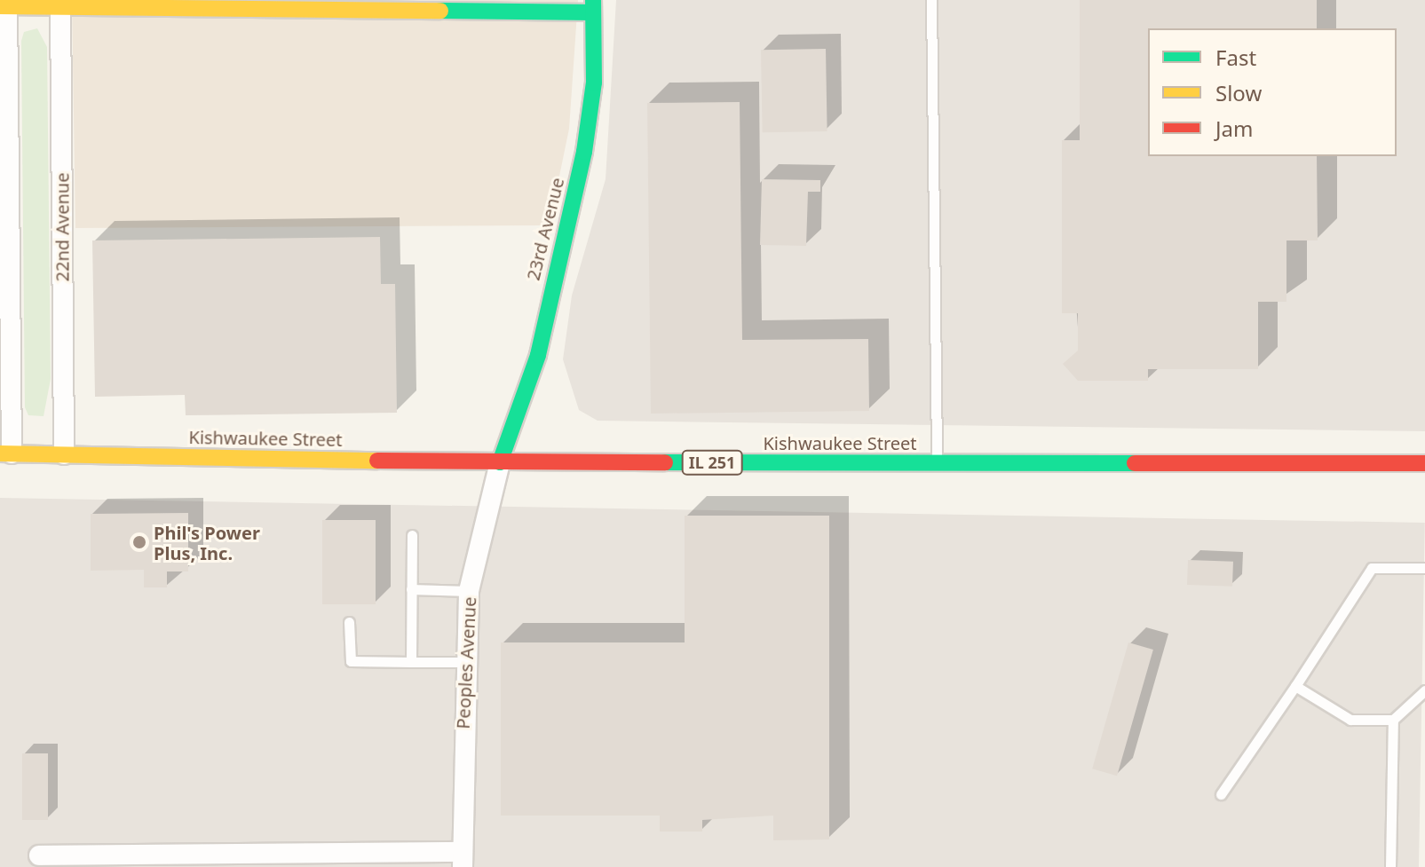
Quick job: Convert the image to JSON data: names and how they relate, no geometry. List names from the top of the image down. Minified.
{"streets":{"main road":["23rd Avenue","Kishwaukee Street","IL 251"],"street":["22nd Avenue","Peoples Avenue"]},"crossings":[["22nd Avenue","Kishwaukee Street"],["23rd Avenue","Kishwaukee Street"],["23rd Avenue","Peoples Avenue"],["Kishwaukee Street","Peoples Avenue"]],"places":["Phil's Power Plus, Inc."],"legend":["Fast","Slow","Jam"]}
